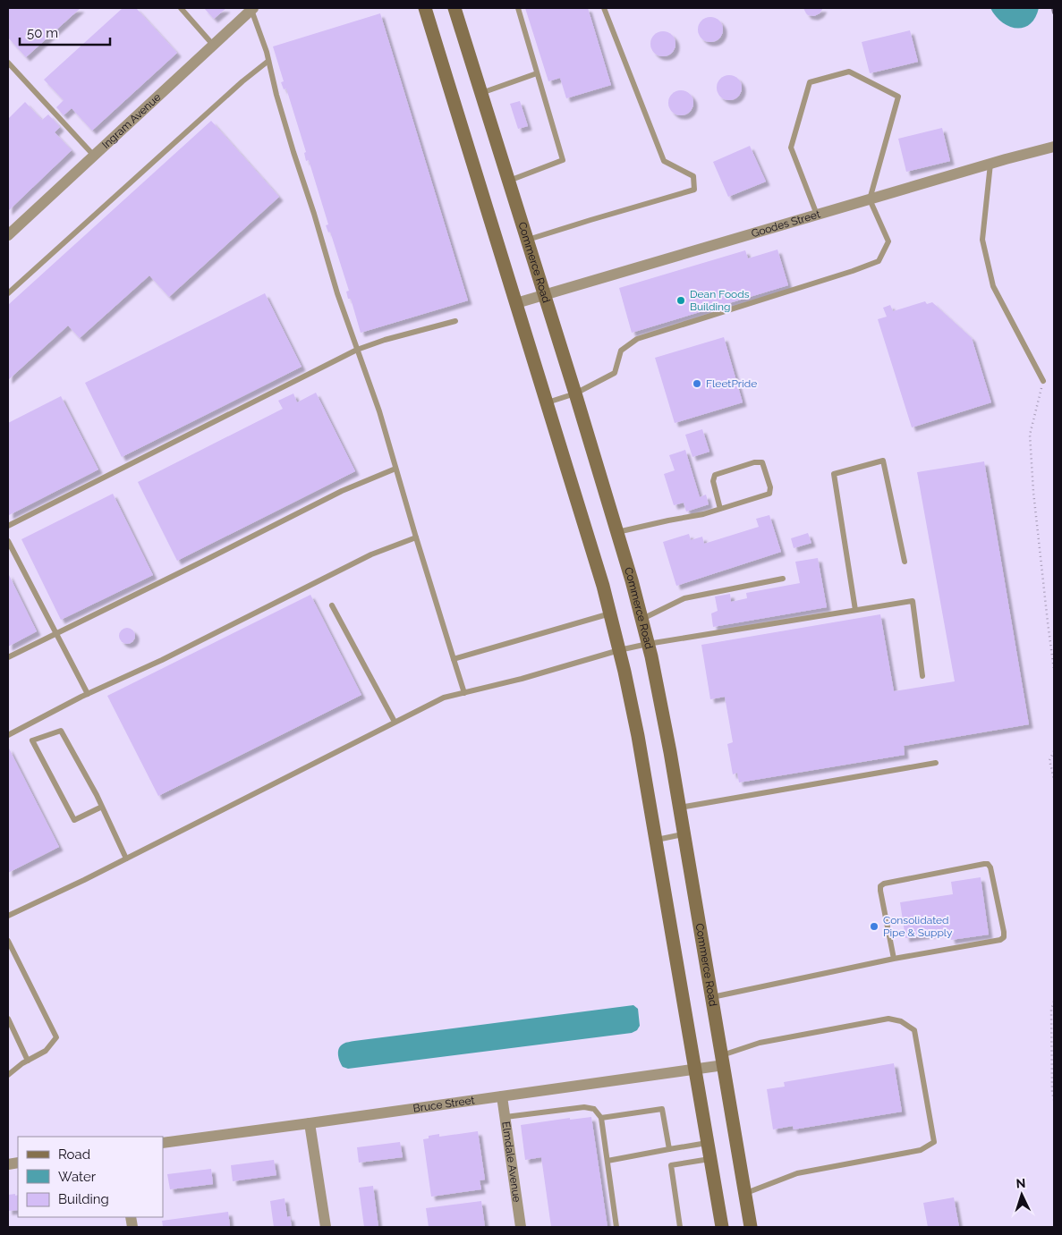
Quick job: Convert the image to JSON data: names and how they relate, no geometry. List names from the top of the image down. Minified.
{"streets":{"main road":["Commerce Road"],"street":["Ingram Avenue","Goodes Street","Bruce Street","Elmdale Avenue"]},"crossings":[["Goodes Street","Commerce Road"],["Commerce Road","Bruce Street"],["Bruce Street","Elmdale Avenue"]],"places":["Dean Foods Building","FleetPride","Consolidated Pipe & Supply"],"legend":["Road","Water","Building"],"scale_bar":"50 m","north":"top"}
